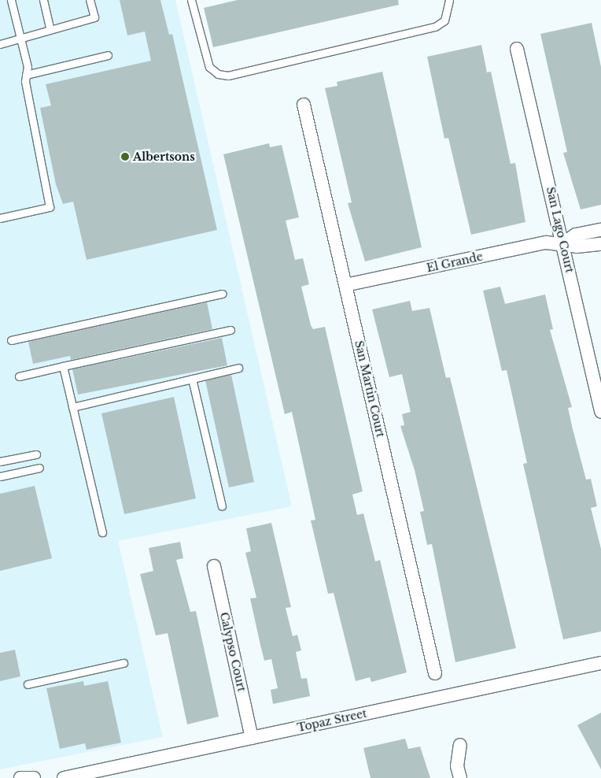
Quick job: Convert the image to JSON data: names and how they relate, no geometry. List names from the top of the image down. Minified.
{"streets":{"street":["San Lago Court","El Grande","San Martin Court","Calypso Court","Topaz Street"]},"crossings":[["San Lago Court","El Grande"],["El Grande","San Martin Court"],["Calypso Court","Topaz Street"]],"places":["Albertsons"]}
